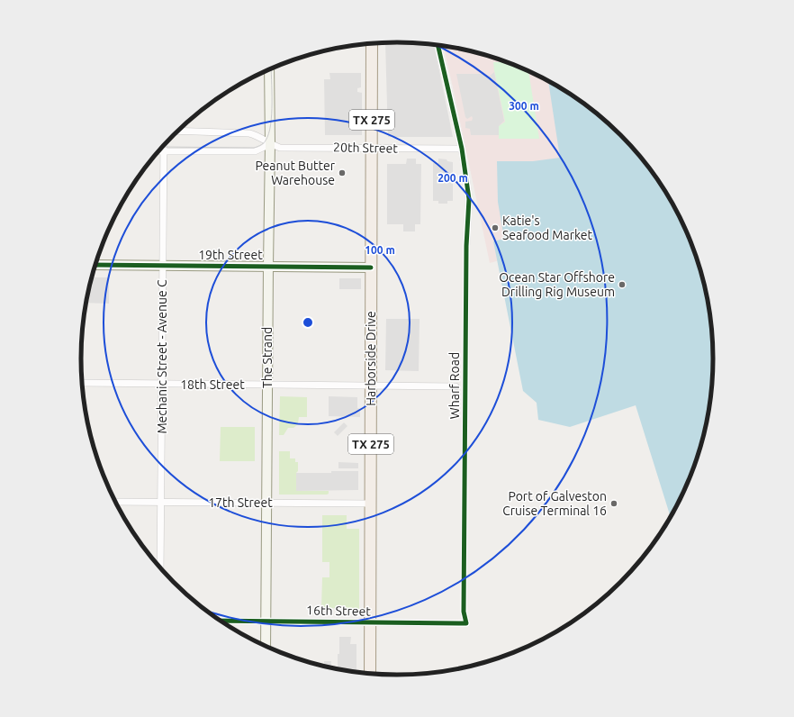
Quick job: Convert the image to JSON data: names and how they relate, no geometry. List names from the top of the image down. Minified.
{"streets":{"main road":["TX 275","Harborside Drive"],"street":["20th Street","19th Street","Mechanic Street - Avenue C","The Strand","18th Street","Wharf Road","17th Street","16th Street"]},"crossings":[["20th Street","The Strand"],["20th Street","Harborside Drive"],["20th Street","Wharf Road"],["19th Street","Mechanic Street - Avenue C"],["19th Street","The Strand"],["19th Street","Harborside Drive"],["Mechanic Street - Avenue C","18th Street"],["Mechanic Street - Avenue C","17th Street"],["The Strand","18th Street"],["The Strand","17th Street"],["The Strand","16th Street"],["Harborside Drive","18th Street"],["Harborside Drive","17th Street"],["Harborside Drive","16th Street"],["Wharf Road","16th Street"]],"places":["Peanut Butter Warehouse","Katie's Seafood Market","Ocean Star Offshore Drilling Rig Museum","Port of Galveston Cruise Terminal 16"],"rings":["300 m","200 m","100 m"]}
